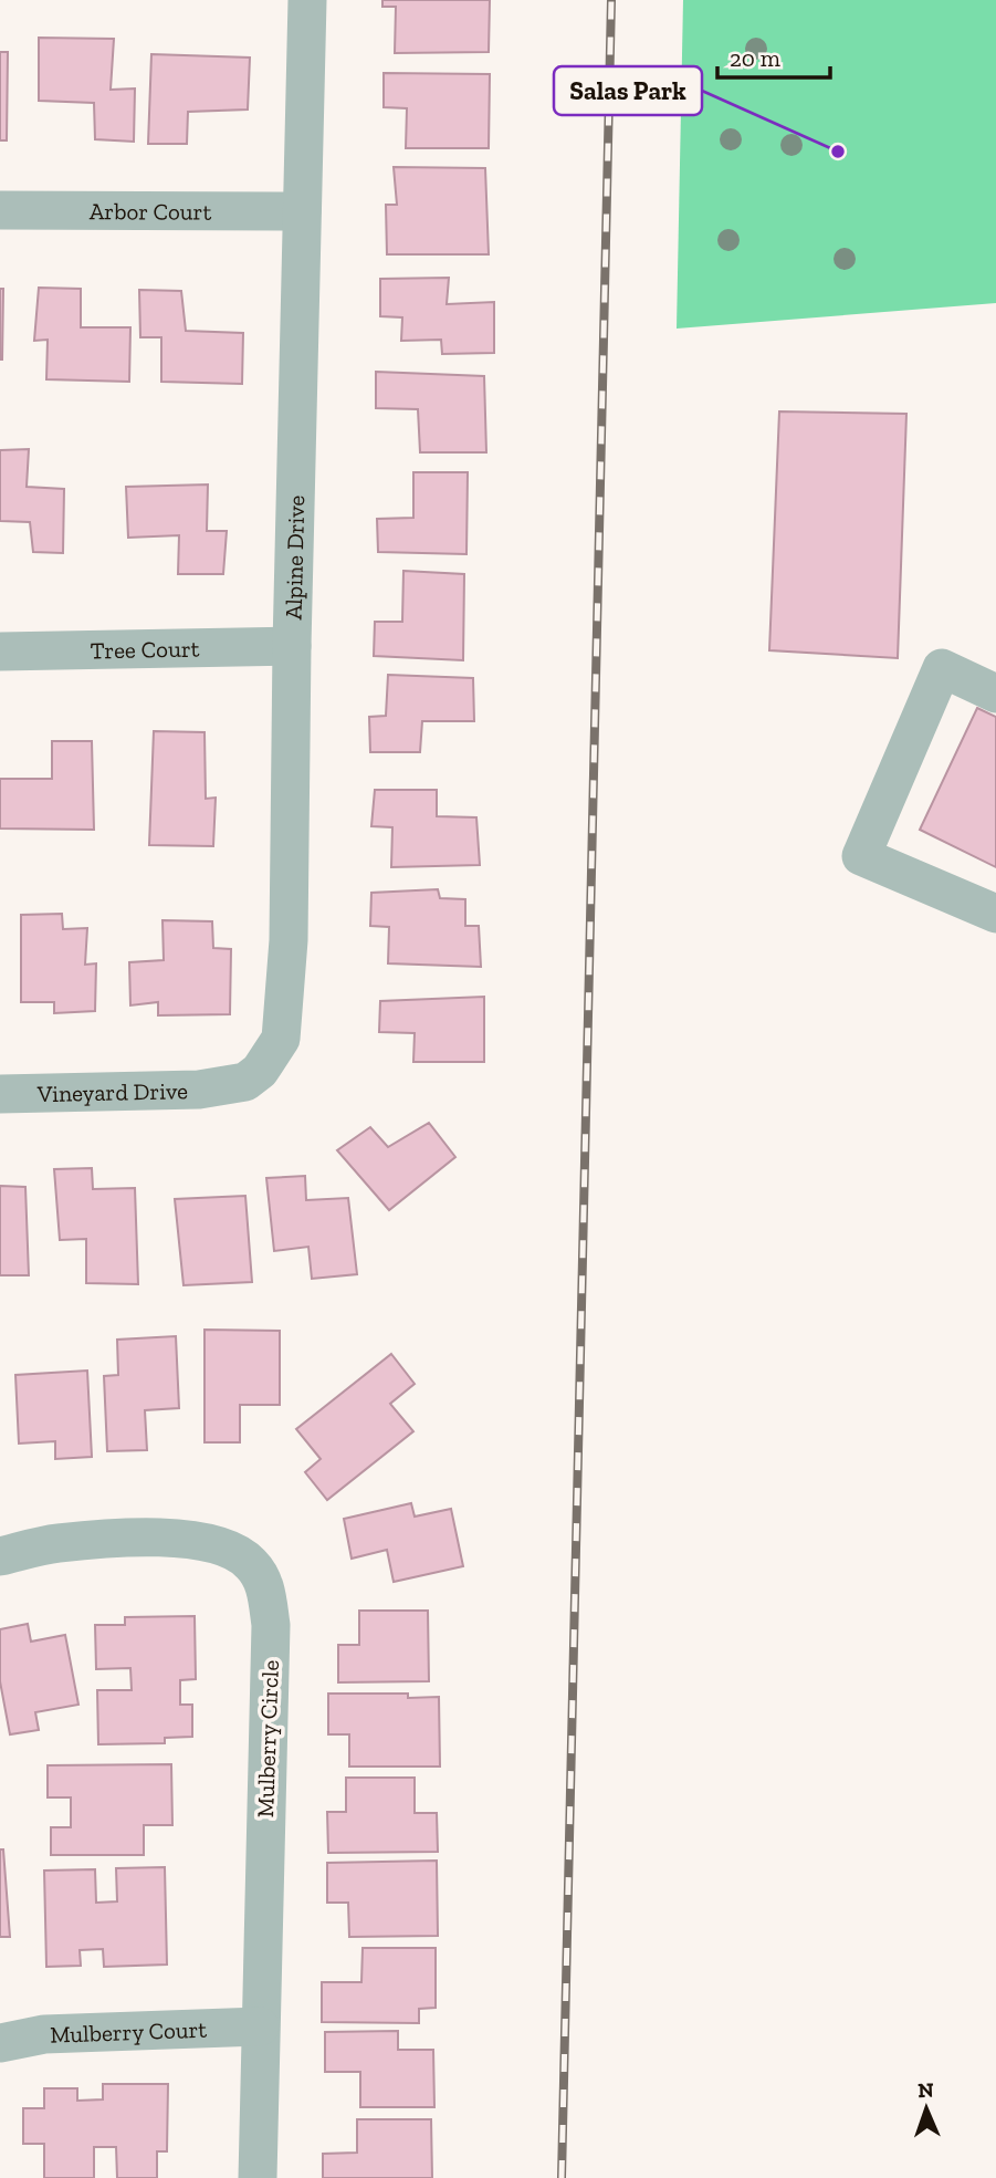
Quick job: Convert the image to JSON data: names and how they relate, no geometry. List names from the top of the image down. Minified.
{"streets":{"street":["Arbor Court","Alpine Drive","Tree Court","Vineyard Drive","Mulberry Circle","Mulberry Court"]},"crossings":[["Arbor Court","Alpine Drive"],["Alpine Drive","Tree Court"],["Alpine Drive","Vineyard Drive"],["Mulberry Circle","Mulberry Court"]],"places":["Salas Park"],"scale_bar":"20 m","north":"top"}
